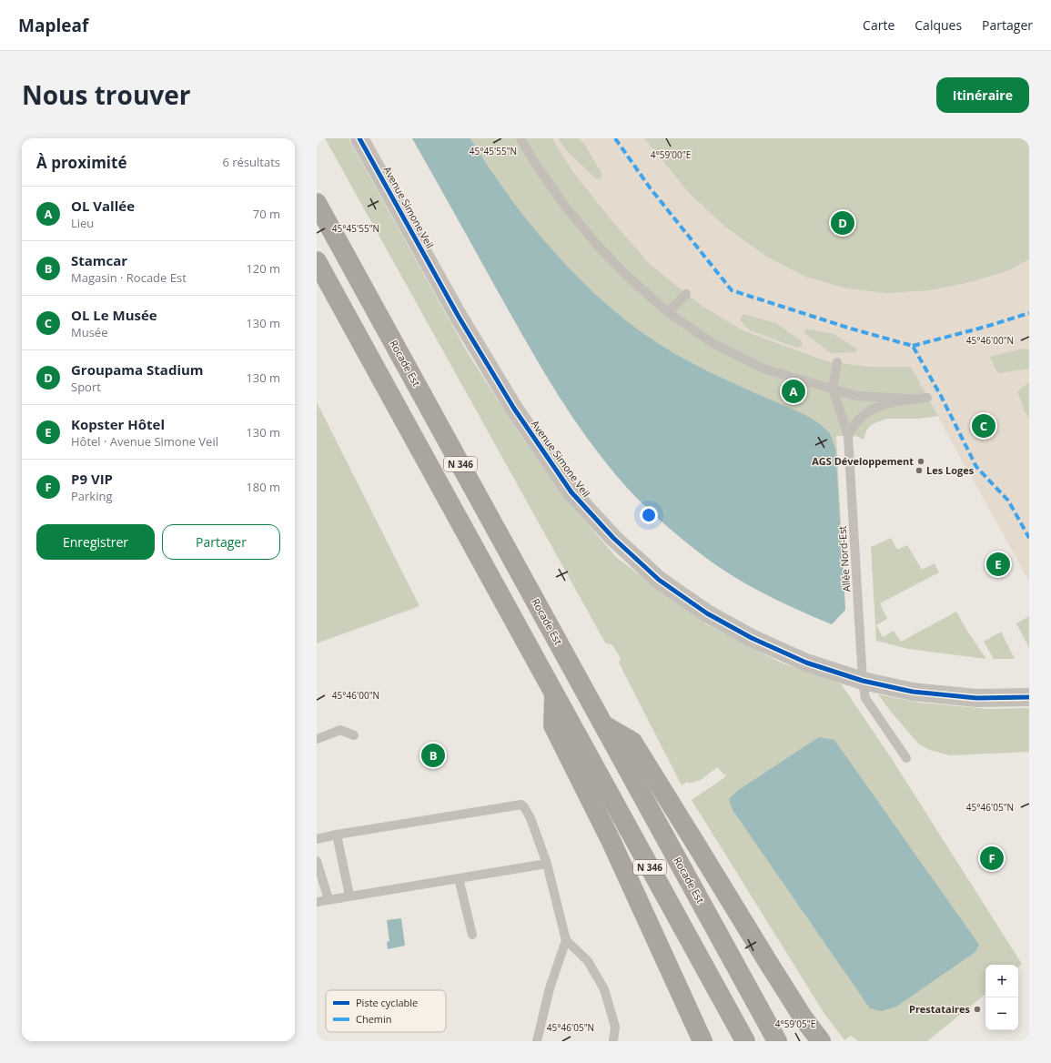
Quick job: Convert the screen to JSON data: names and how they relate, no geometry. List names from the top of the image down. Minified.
{"streets":{"highway":["Rocade Est","N 346"],"street":["Avenue Simone Veil"],"lane":["Allée Nord-Est"]},"crossings":[["Avenue Simone Veil","Allée Nord-Est"]],"places":["AGS Développement","Les Loges","Prestataires"],"legend":["Piste cyclable","Chemin"],"page":{"header":"Mapleaf","nav":["Carte","Calques","Partager"],"title":"Nous trouver","buttons":["Itinéraire",["Enregistrer","Partager"]],"heading":["À proximité","6 résultats"],"list":[{"mark":"A","name":"OL Vallée","note":"Lieu","value":"70 m"},{"mark":"B","name":"Stamcar","note":"Magasin · Rocade Est","value":"120 m"},{"mark":"C","name":"OL Le Musée","note":"Musée","value":"130 m"},{"mark":"D","name":"Groupama Stadium","note":"Sport","value":"130 m"},{"mark":"E","name":"Kopster Hôtel","note":"Hôtel · Avenue Simone Veil","value":"130 m"},{"mark":"F","name":"P9 VIP","note":"Parking","value":"180 m"}],"pins":["D","A","C","E","B","F"],"map_buttons":["+","−"]},"coordinates":["45°45'55\"N","4°59'00\"E","45°46'00\"N","45°46'05\"N","4°59'05\"E"]}
